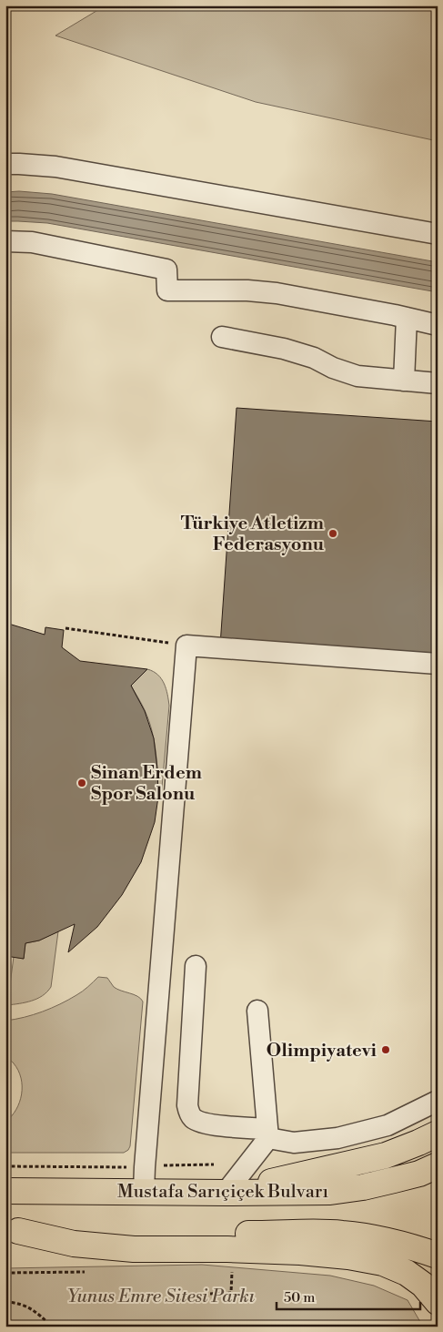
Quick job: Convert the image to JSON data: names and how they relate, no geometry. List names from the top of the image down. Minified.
{"streets":{"main road":["Mustafa Sarıçiçek Bulvarı"]},"parks":["Yunus Emre Sitesi Parkı"],"places":["Türkiye Atletizm Federasyonu","Sinan Erdem Spor Salonu","Olimpiyatevi"],"scale_bar":"50 m"}
